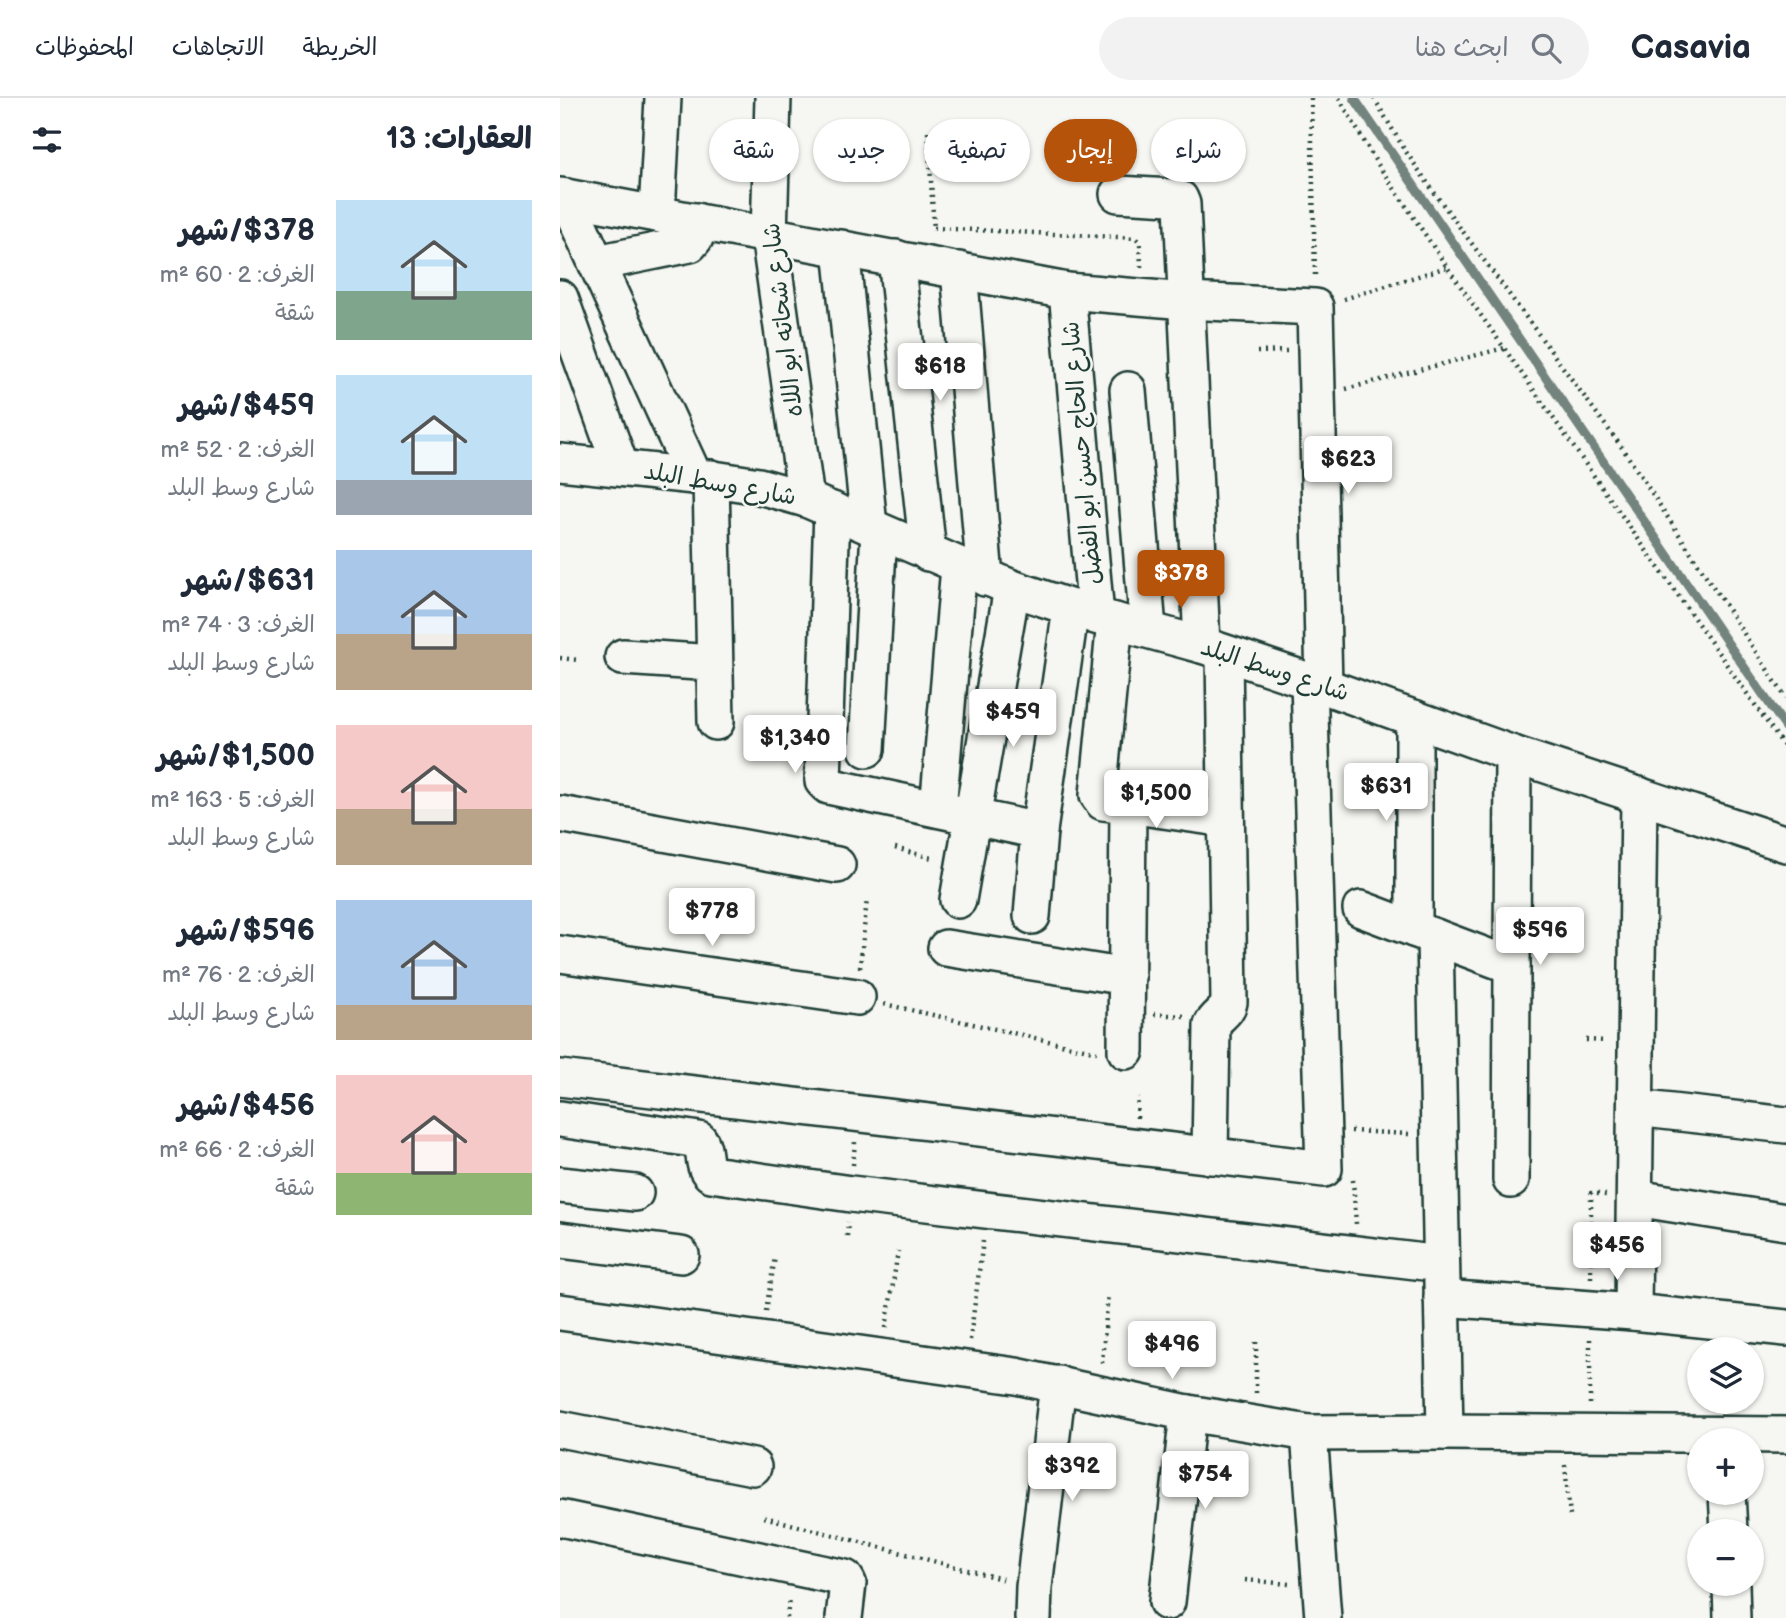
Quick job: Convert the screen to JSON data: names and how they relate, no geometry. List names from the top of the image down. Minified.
{"streets":{"street":["شارع شحاته ابو اللاه","شارع الحاج حسن ابو الفضل","شارع وسط البلد"]},"crossings":[["شارع شحاته ابو اللاه","شارع وسط البلد"],["شارع الحاج حسن ابو الفضل","شارع وسط البلد"]],"page":{"header":"Casavia","search":"ابحث هنا","nav":["الخريطة","الاتجاهات","المحفوظات"],"heading":"العقارات: 13","chip":["شراء","إيجار","تصفية","جديد","شقة"],"list":[{"name":"$378/شهر","note":"الغرف: 2 · 60 m² · شقة"},{"name":"$459/شهر","note":"الغرف: 2 · 52 m² · شارع وسط البلد"},{"name":"$631/شهر","note":"الغرف: 3 · 74 m² · شارع وسط البلد"},{"name":"$1,500/شهر","note":"الغرف: 5 · 163 m² · شارع وسط البلد"},{"name":"$596/شهر","note":"الغرف: 2 · 76 m² · شارع وسط البلد"},{"name":"$456/شهر","note":"الغرف: 2 · 66 m² · شقة"}],"price":["$618","$623","$378","$459","$1,340","$631","$1,500","$778","$596","$456","$496","$392","$754"],"map_buttons":["+","−"]}}
